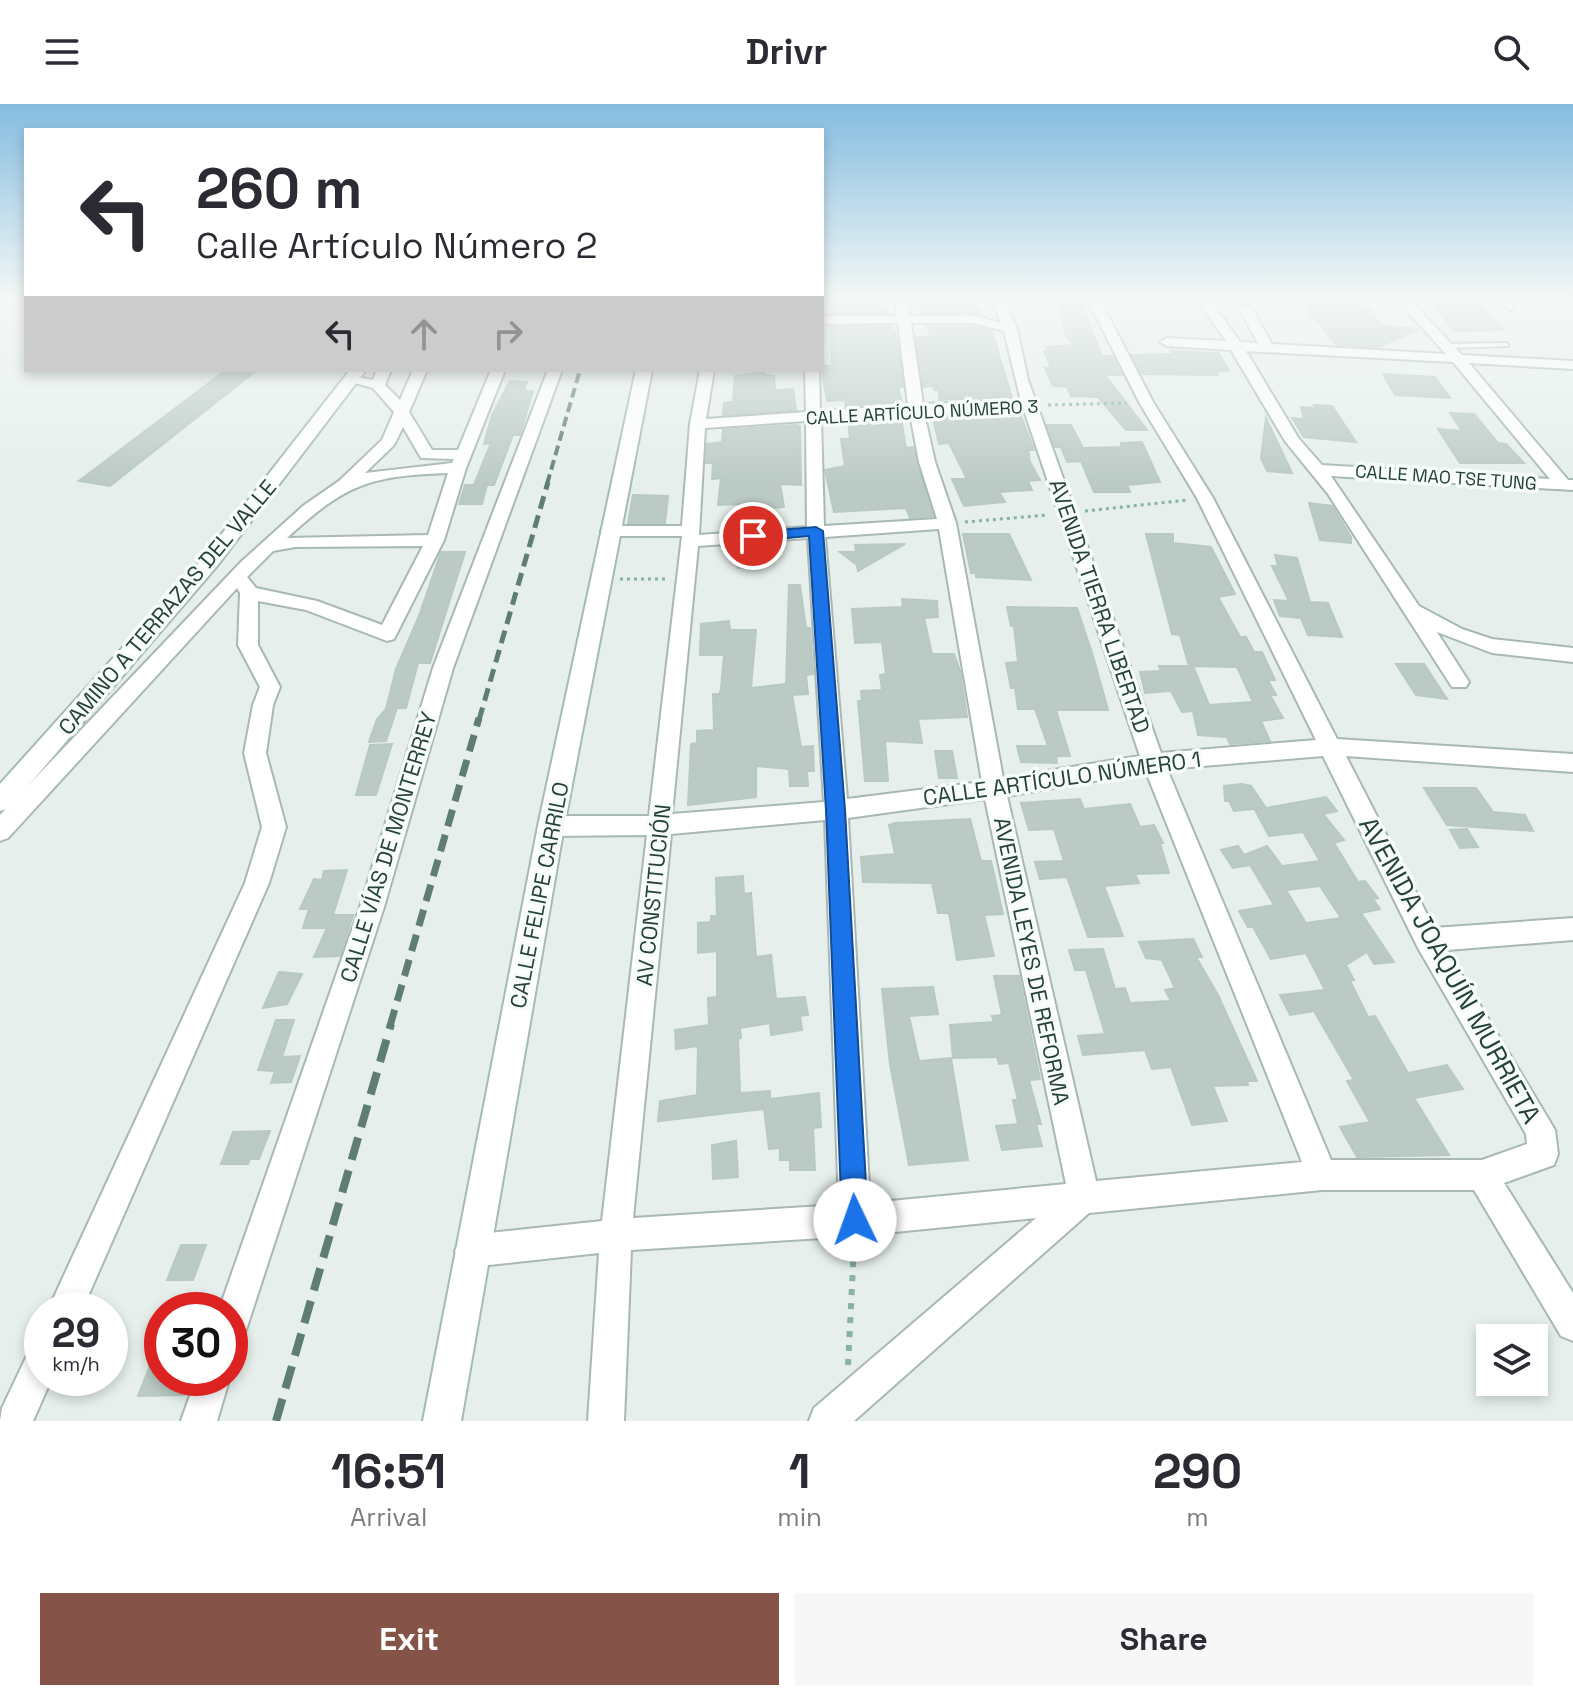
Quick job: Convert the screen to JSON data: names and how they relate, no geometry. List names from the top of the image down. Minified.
{"streets":{"street":["CALLE ARTÍCULO NÚMERO 3","CALLE MAO TSE TUNG","AVENIDA TIERRA LIBERTAD","CAMINO A TERRAZAS DEL VALLE","CALLE ARTÍCULO NÚMERO 1","CALLE VÍAS DE MONTERREY","CALLE FELIPE CARRILO","AV CONSTITUCIÓN","AVENIDA LEYES DE REFORMA","AVENIDA JOAQUÍN MURRIETA"]},"crossings":[["CALLE ARTÍCULO NÚMERO 3","AVENIDA TIERRA LIBERTAD"],["CALLE ARTÍCULO NÚMERO 3","AV CONSTITUCIÓN"],["CALLE ARTÍCULO NÚMERO 3","AVENIDA LEYES DE REFORMA"],["CALLE ARTÍCULO NÚMERO 3","AVENIDA JOAQUÍN MURRIETA"],["AVENIDA TIERRA LIBERTAD","CALLE ARTÍCULO NÚMERO 1"],["AVENIDA TIERRA LIBERTAD","AVENIDA JOAQUÍN MURRIETA"],["CALLE ARTÍCULO NÚMERO 1","CALLE FELIPE CARRILO"],["CALLE ARTÍCULO NÚMERO 1","AV CONSTITUCIÓN"],["CALLE ARTÍCULO NÚMERO 1","AVENIDA LEYES DE REFORMA"],["CALLE ARTÍCULO NÚMERO 1","AVENIDA JOAQUÍN MURRIETA"],["CALLE FELIPE CARRILO","AVENIDA JOAQUÍN MURRIETA"],["AV CONSTITUCIÓN","AVENIDA JOAQUÍN MURRIETA"],["AVENIDA LEYES DE REFORMA","AVENIDA JOAQUÍN MURRIETA"]],"page":{"header":"Drivr","turn":["260 m","Calle Artículo Número 2"],"speed":"29 km/h","limit":"30","eta":["16:51","Arrival","1","min","290","m"],"buttons":["Exit","Share"]}}
